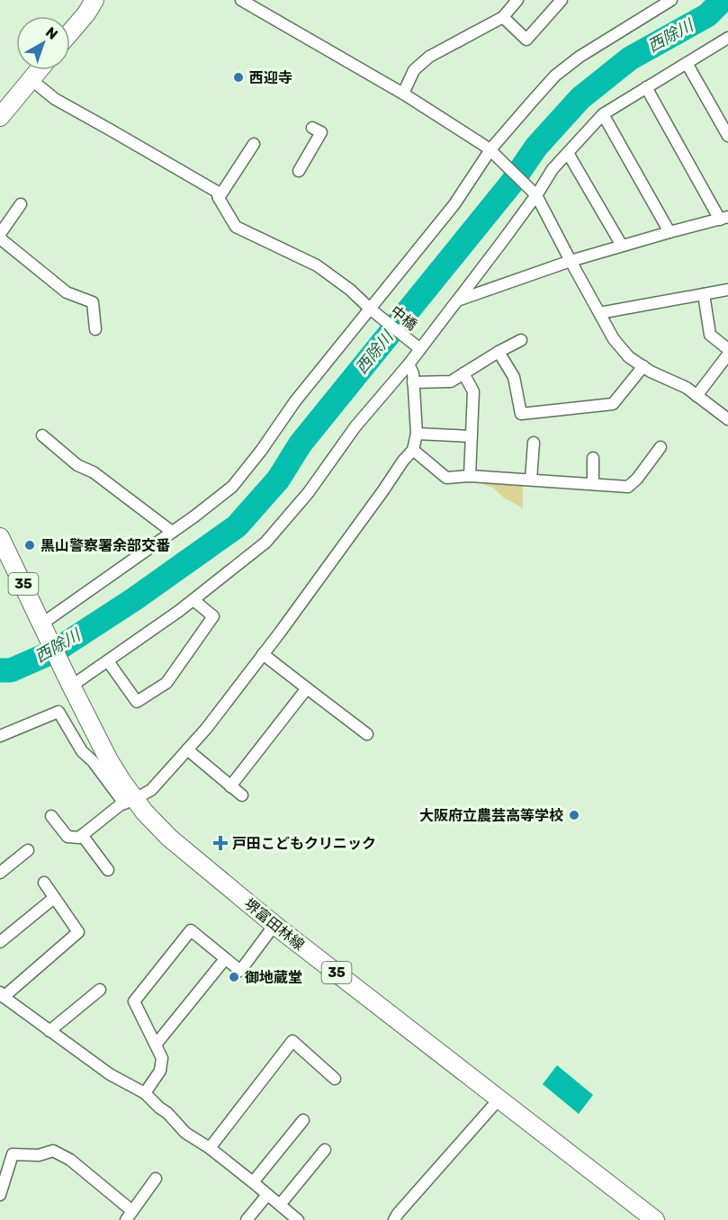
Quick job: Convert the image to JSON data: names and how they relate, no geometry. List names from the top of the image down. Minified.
{"streets":{"main road":["35","堺富田林線"],"street":["中橋"]},"water":["西除川"],"places":{"other":["西迎寺","黒山警察署余部交番","大阪府立農芸高等学校","御地蔵堂"],"health":["戸田こどもクリニック"]},"north":"top right"}
